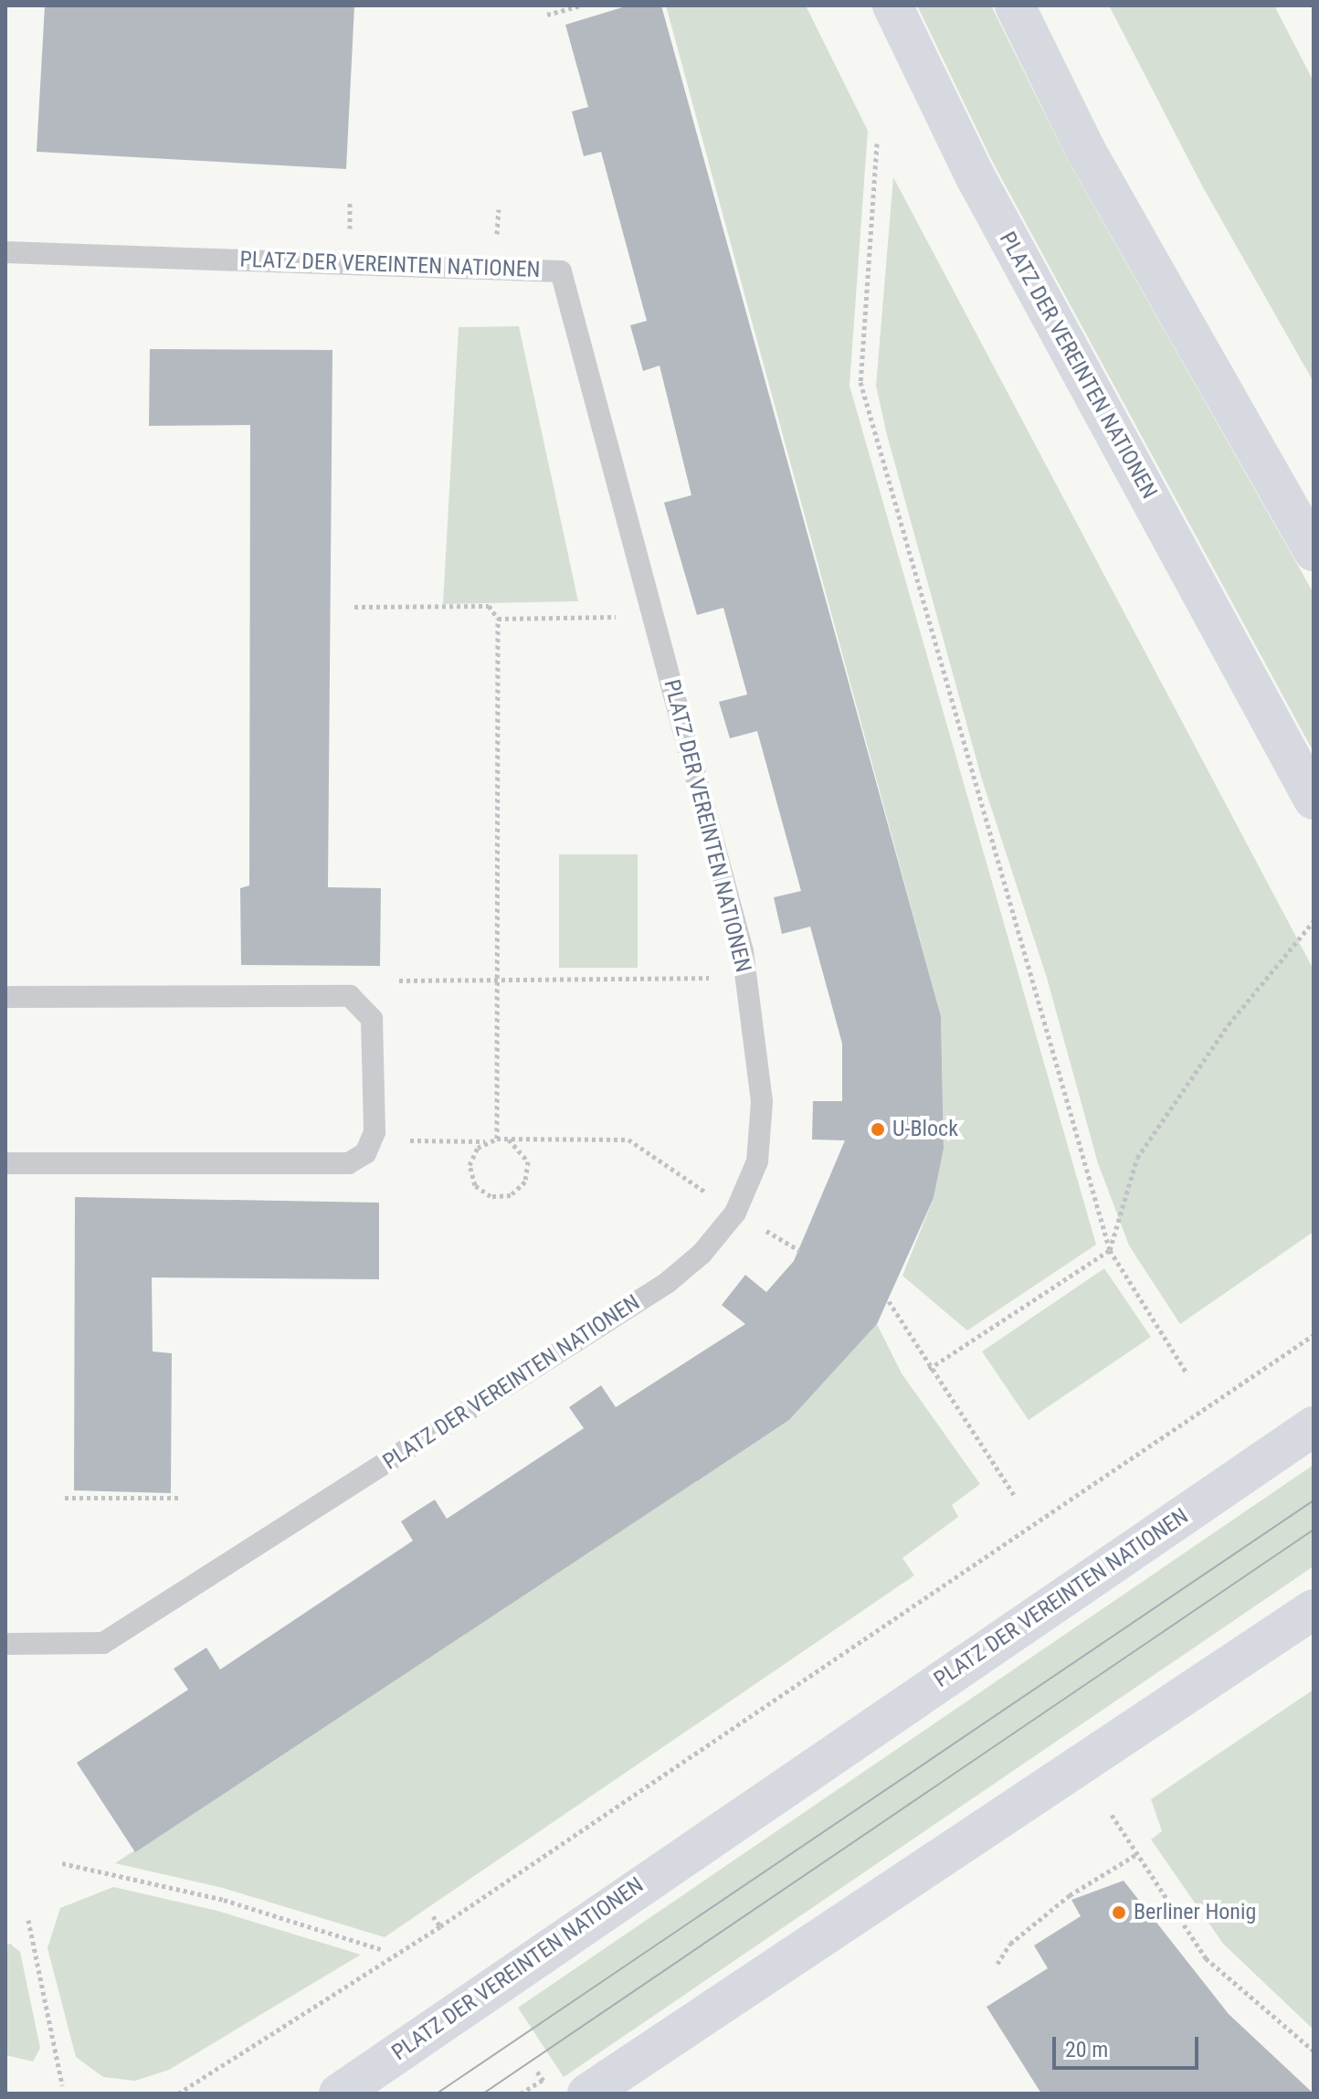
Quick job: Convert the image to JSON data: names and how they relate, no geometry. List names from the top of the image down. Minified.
{"streets":{"main road":["PLATZ DER VEREINTEN NATIONEN"]},"places":["U-Block","Berliner Honig"],"scale_bar":"20 m"}
